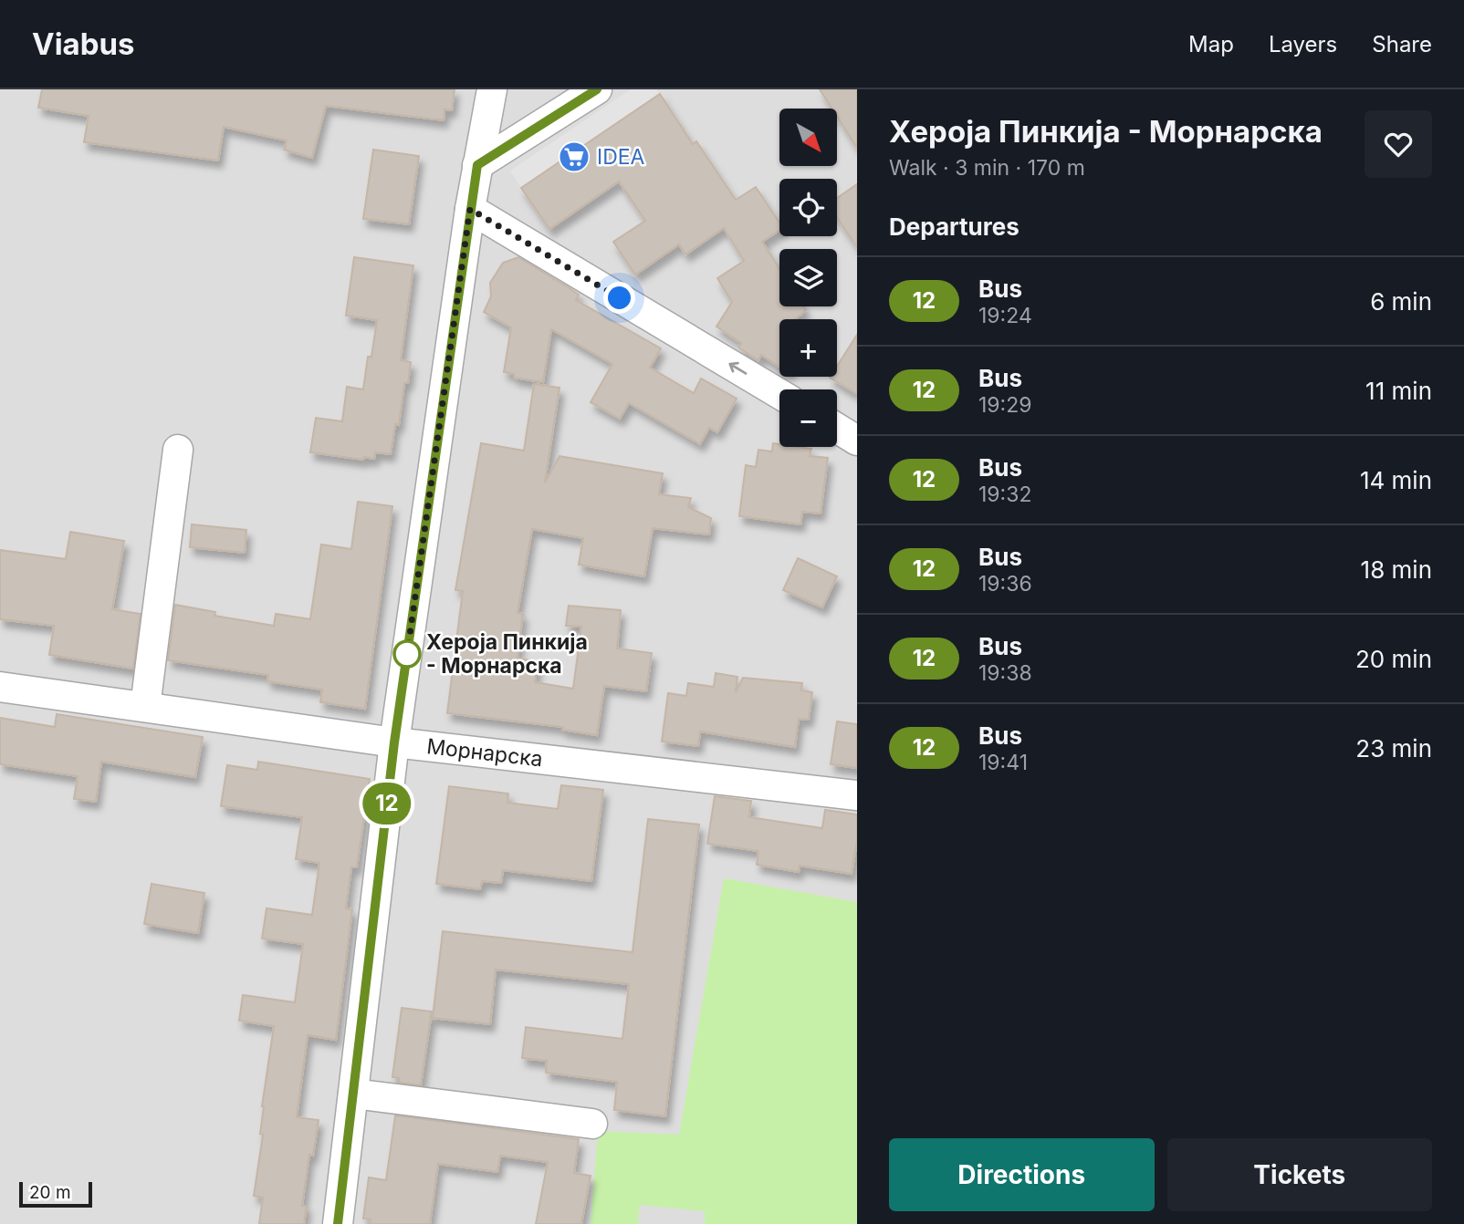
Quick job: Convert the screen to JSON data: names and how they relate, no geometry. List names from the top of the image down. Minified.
{"streets":{"street":["Морнарска"]},"places":{"supermarket":["IDEA"],"other":["Хероја Пинкија - Морнарска"]},"lines":["bus line 12"],"scale_bar":"20 m","north":"bottom right","page":{"header":"Viabus","nav":["Map","Layers","Share"],"on_map":"12","heading":[["Хероја Пинкија - Морнарска","Walk · 3 min · 170 m"],"Departures"],"map_buttons":["+","−"],"list":[{"mark":"12","name":"Bus","note":"19:24","value":"6 min"},{"mark":"12","name":"Bus","note":"19:29","value":"11 min"},{"mark":"12","name":"Bus","note":"19:32","value":"14 min"},{"mark":"12","name":"Bus","note":"19:36","value":"18 min"},{"mark":"12","name":"Bus","note":"19:38","value":"20 min"},{"mark":"12","name":"Bus","note":"19:41","value":"23 min"}],"buttons":["Directions","Tickets"],"scale":"20 m"}}
